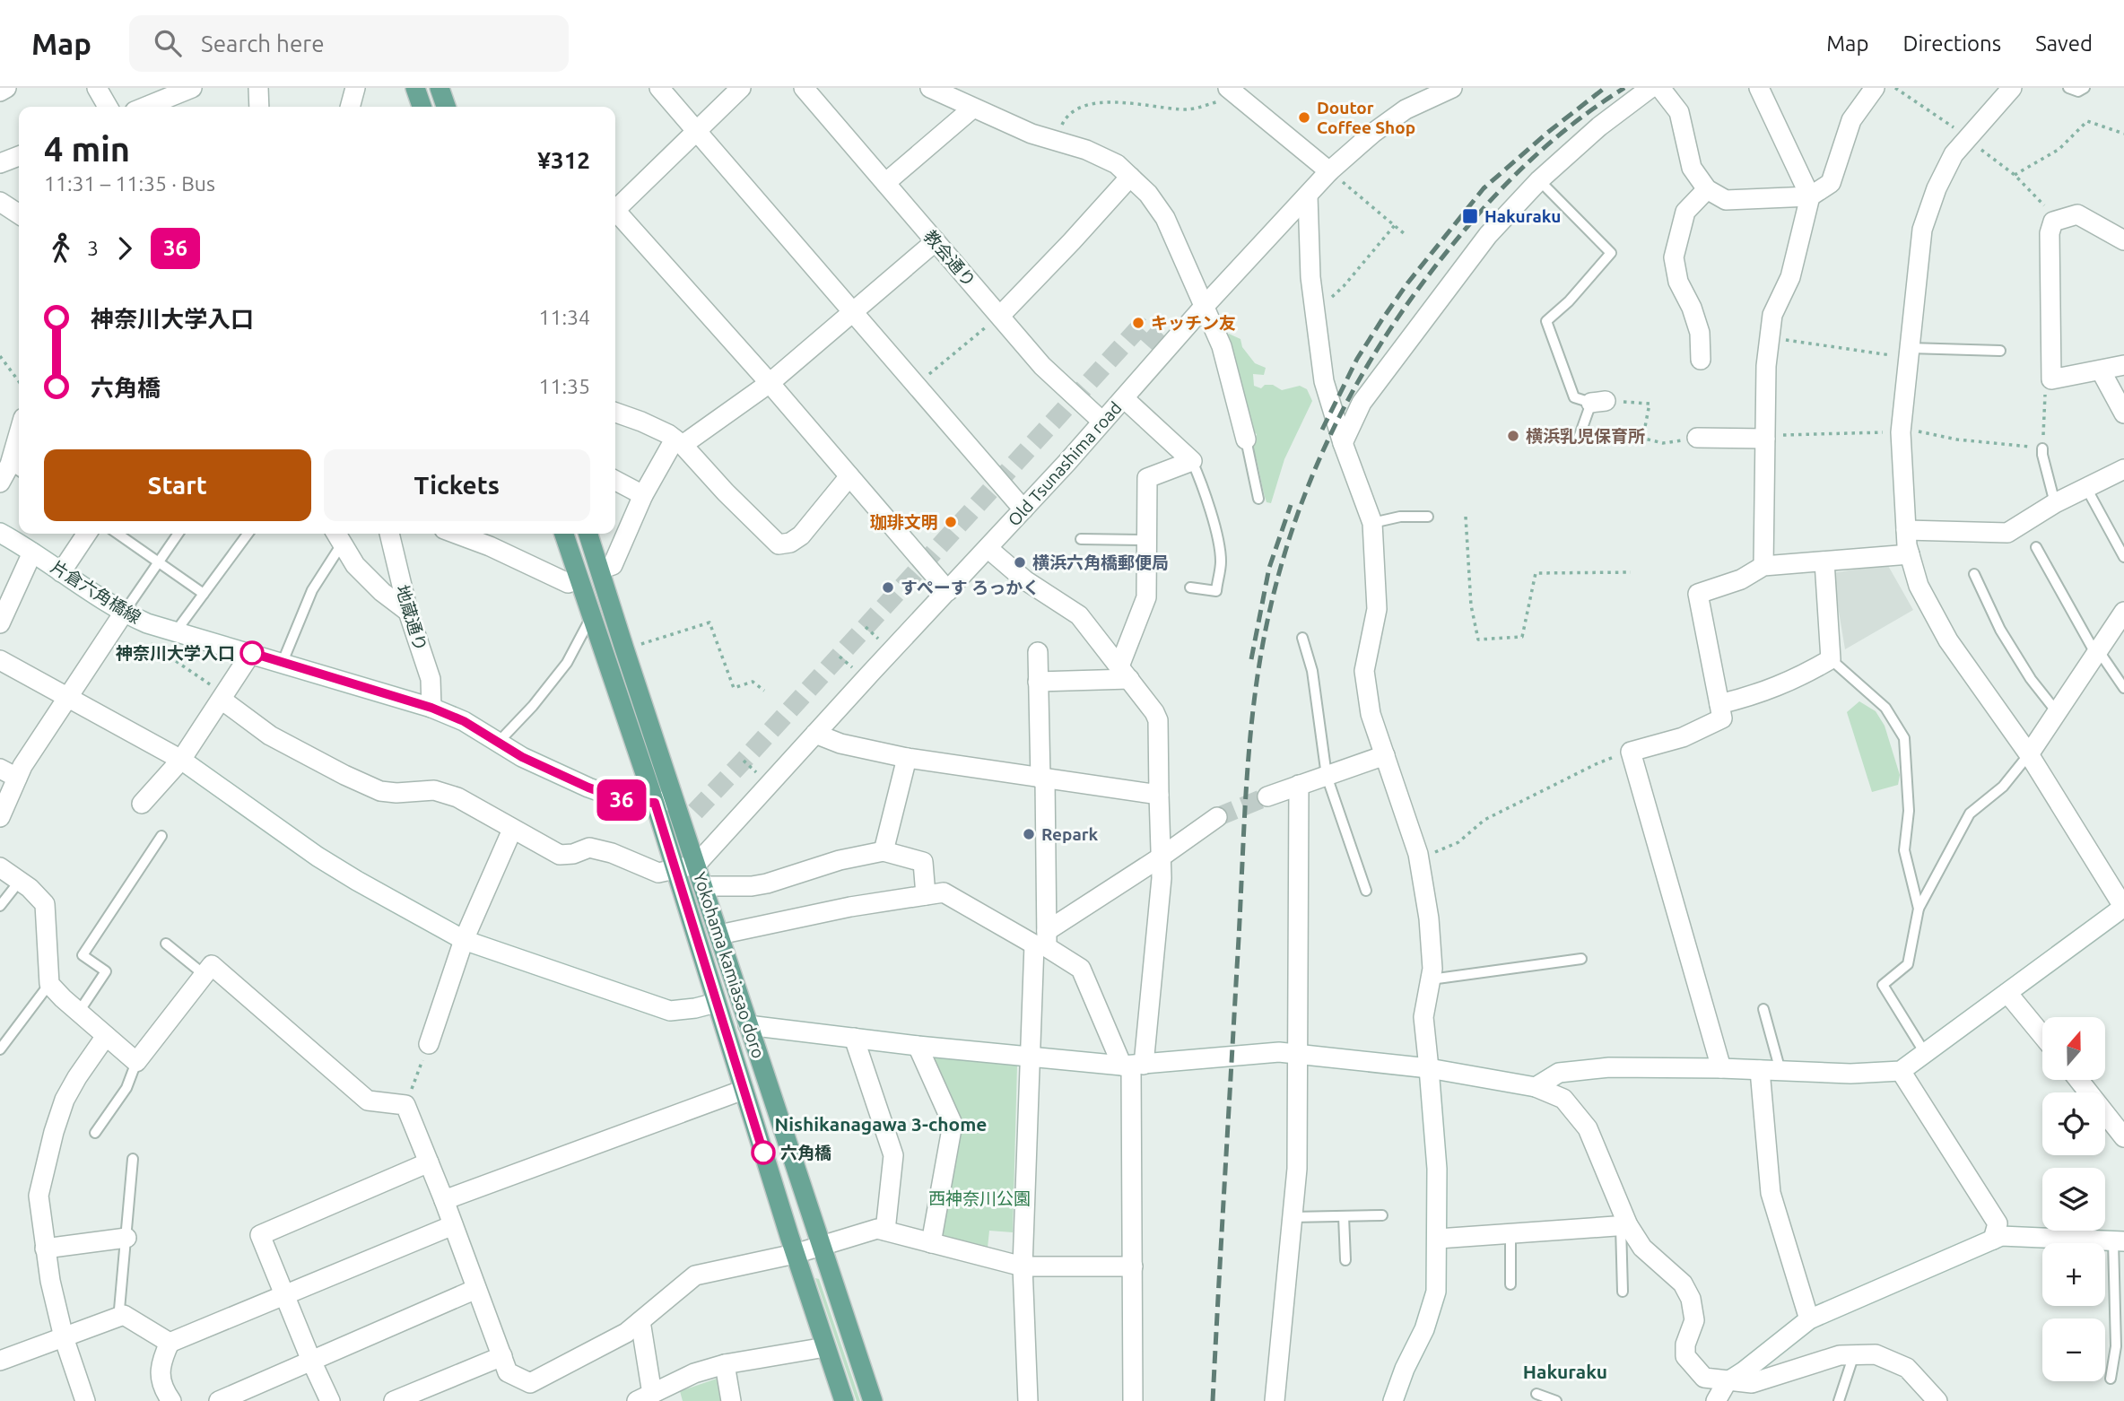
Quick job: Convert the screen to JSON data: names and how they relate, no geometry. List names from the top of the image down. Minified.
{"streets":{"main road":["Yokohama kamiasao doro"],"street":["教会通り","Old Tsunashima road","片倉六角橋線","地蔵通り"]},"crossings":[["教会通り","Old Tsunashima road"],["Old Tsunashima road","Yokohama kamiasao doro"],["片倉六角橋線","地蔵通り"],["片倉六角橋線","Yokohama kamiasao doro"]],"districts":["Nishikanagawa 3-chome","Hakuraku"],"parks":["西神奈川公園"],"places":{"other":["Doutor Coffee Shop","キッチン友","横浜乳児保育所","珈琲文明","横浜六角橋郵便局","すぺーす ろっかく","神奈川大学入口","Repark","六角橋"],"transit":["Hakuraku"]},"lines":["bus line 36"],"north":"top","page":{"header":"Map","search":"Search here","nav":["Map","Directions","Saved"],"on_map":"36","heading":["4 min","11:31 – 11:35 · Bus","¥312"],"legs":["3","36"],"list":[{"name":"神奈川大学入口","value":"11:34"},{"name":"六角橋","value":"11:35"}],"buttons":["Start","Tickets"],"map_buttons":["+","−"]}}
